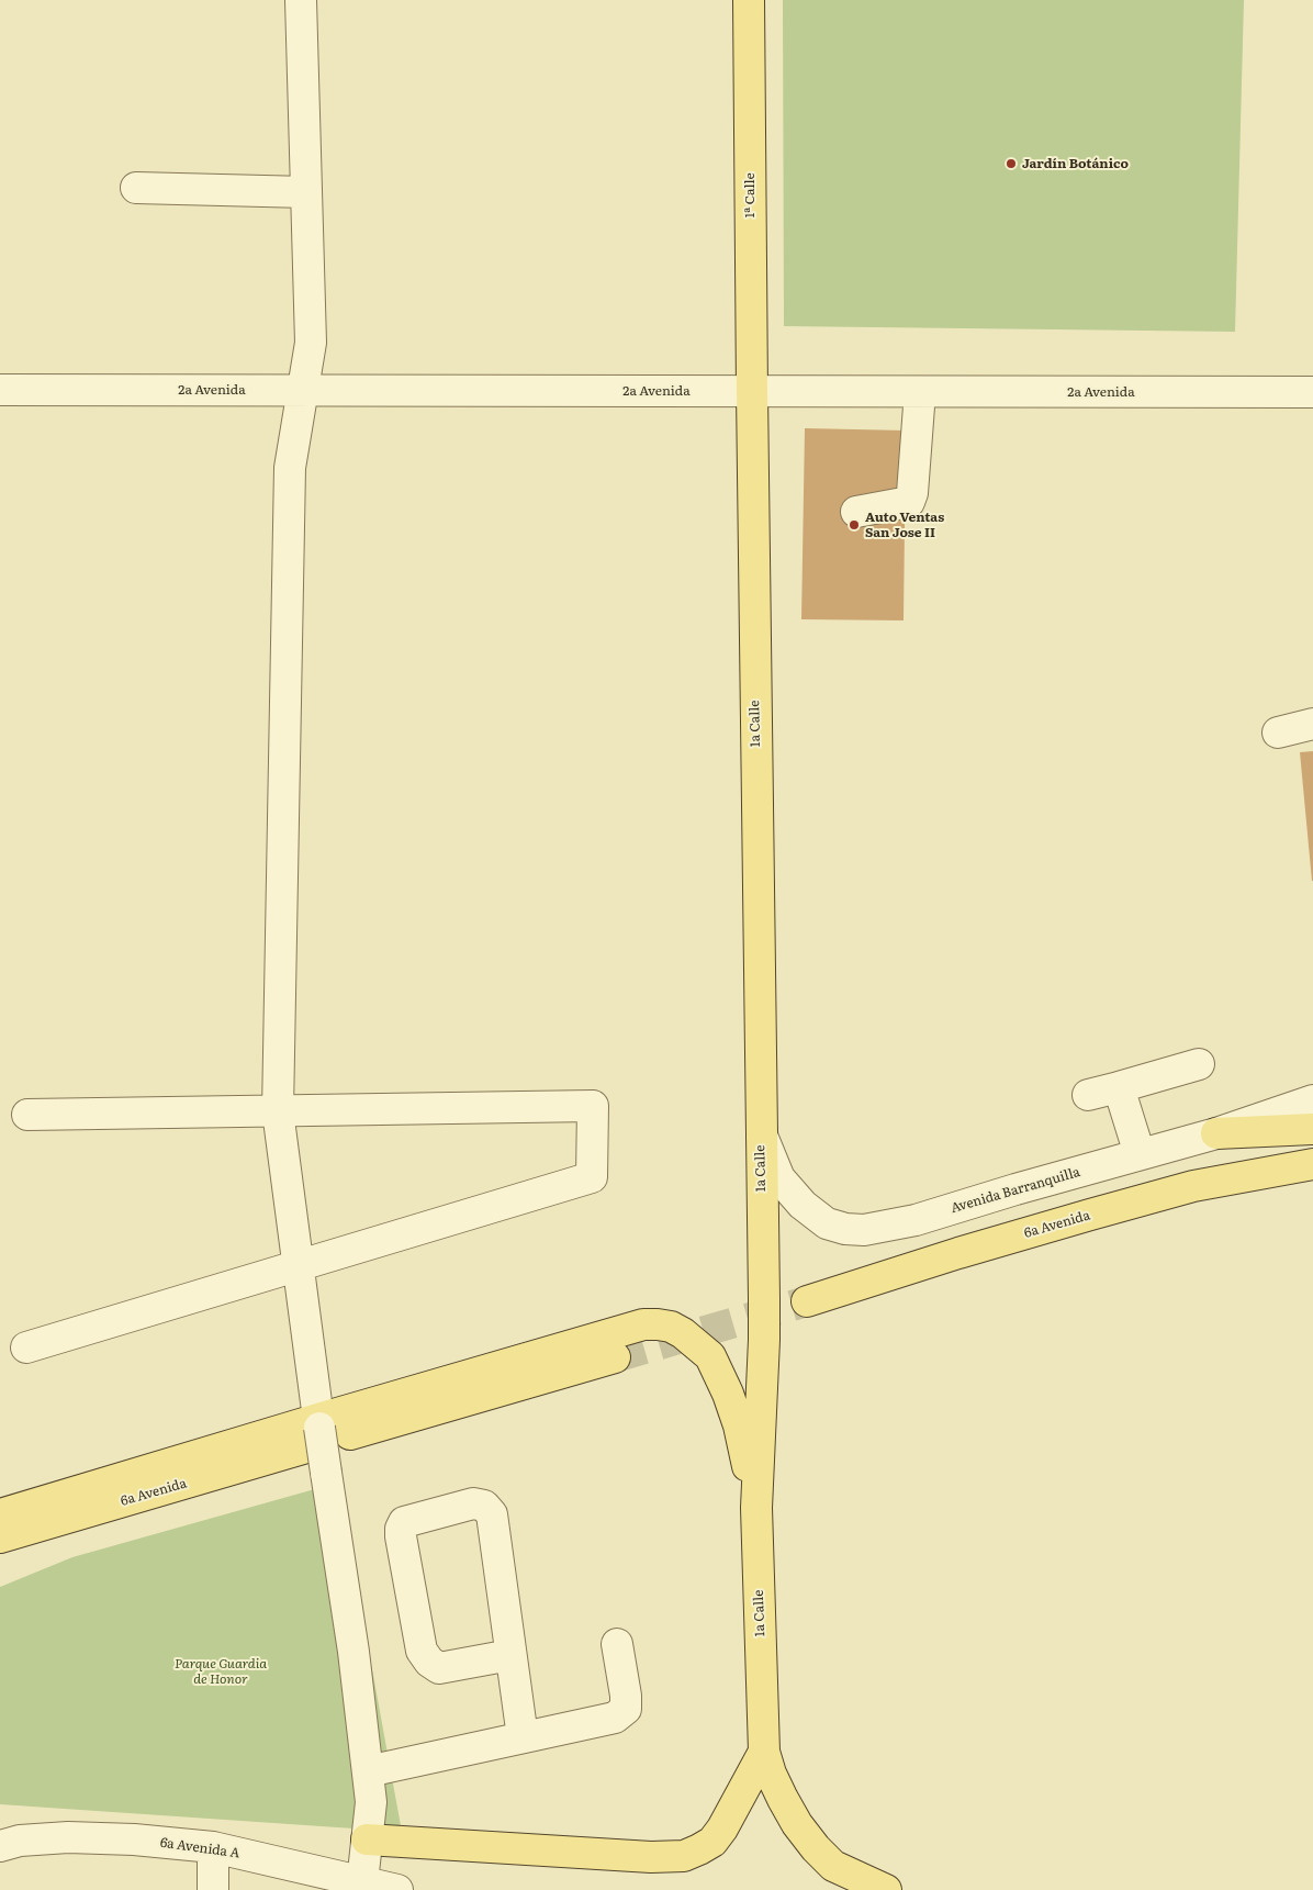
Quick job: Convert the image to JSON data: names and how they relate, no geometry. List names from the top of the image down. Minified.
{"streets":{"main road":["1ª Calle","1a Calle","6a Avenida"],"street":["2a Avenida","Avenida Barranquilla","6a Avenida A"]},"crossings":[["1ª Calle","2a Avenida"],["1ª Calle","1a Calle"],["2a Avenida","1a Calle"],["1a Calle","Avenida Barranquilla"]],"parks":["Parque Guardia de Honor"],"places":["Jardín Botánico","Auto Ventas San Jose II"]}
